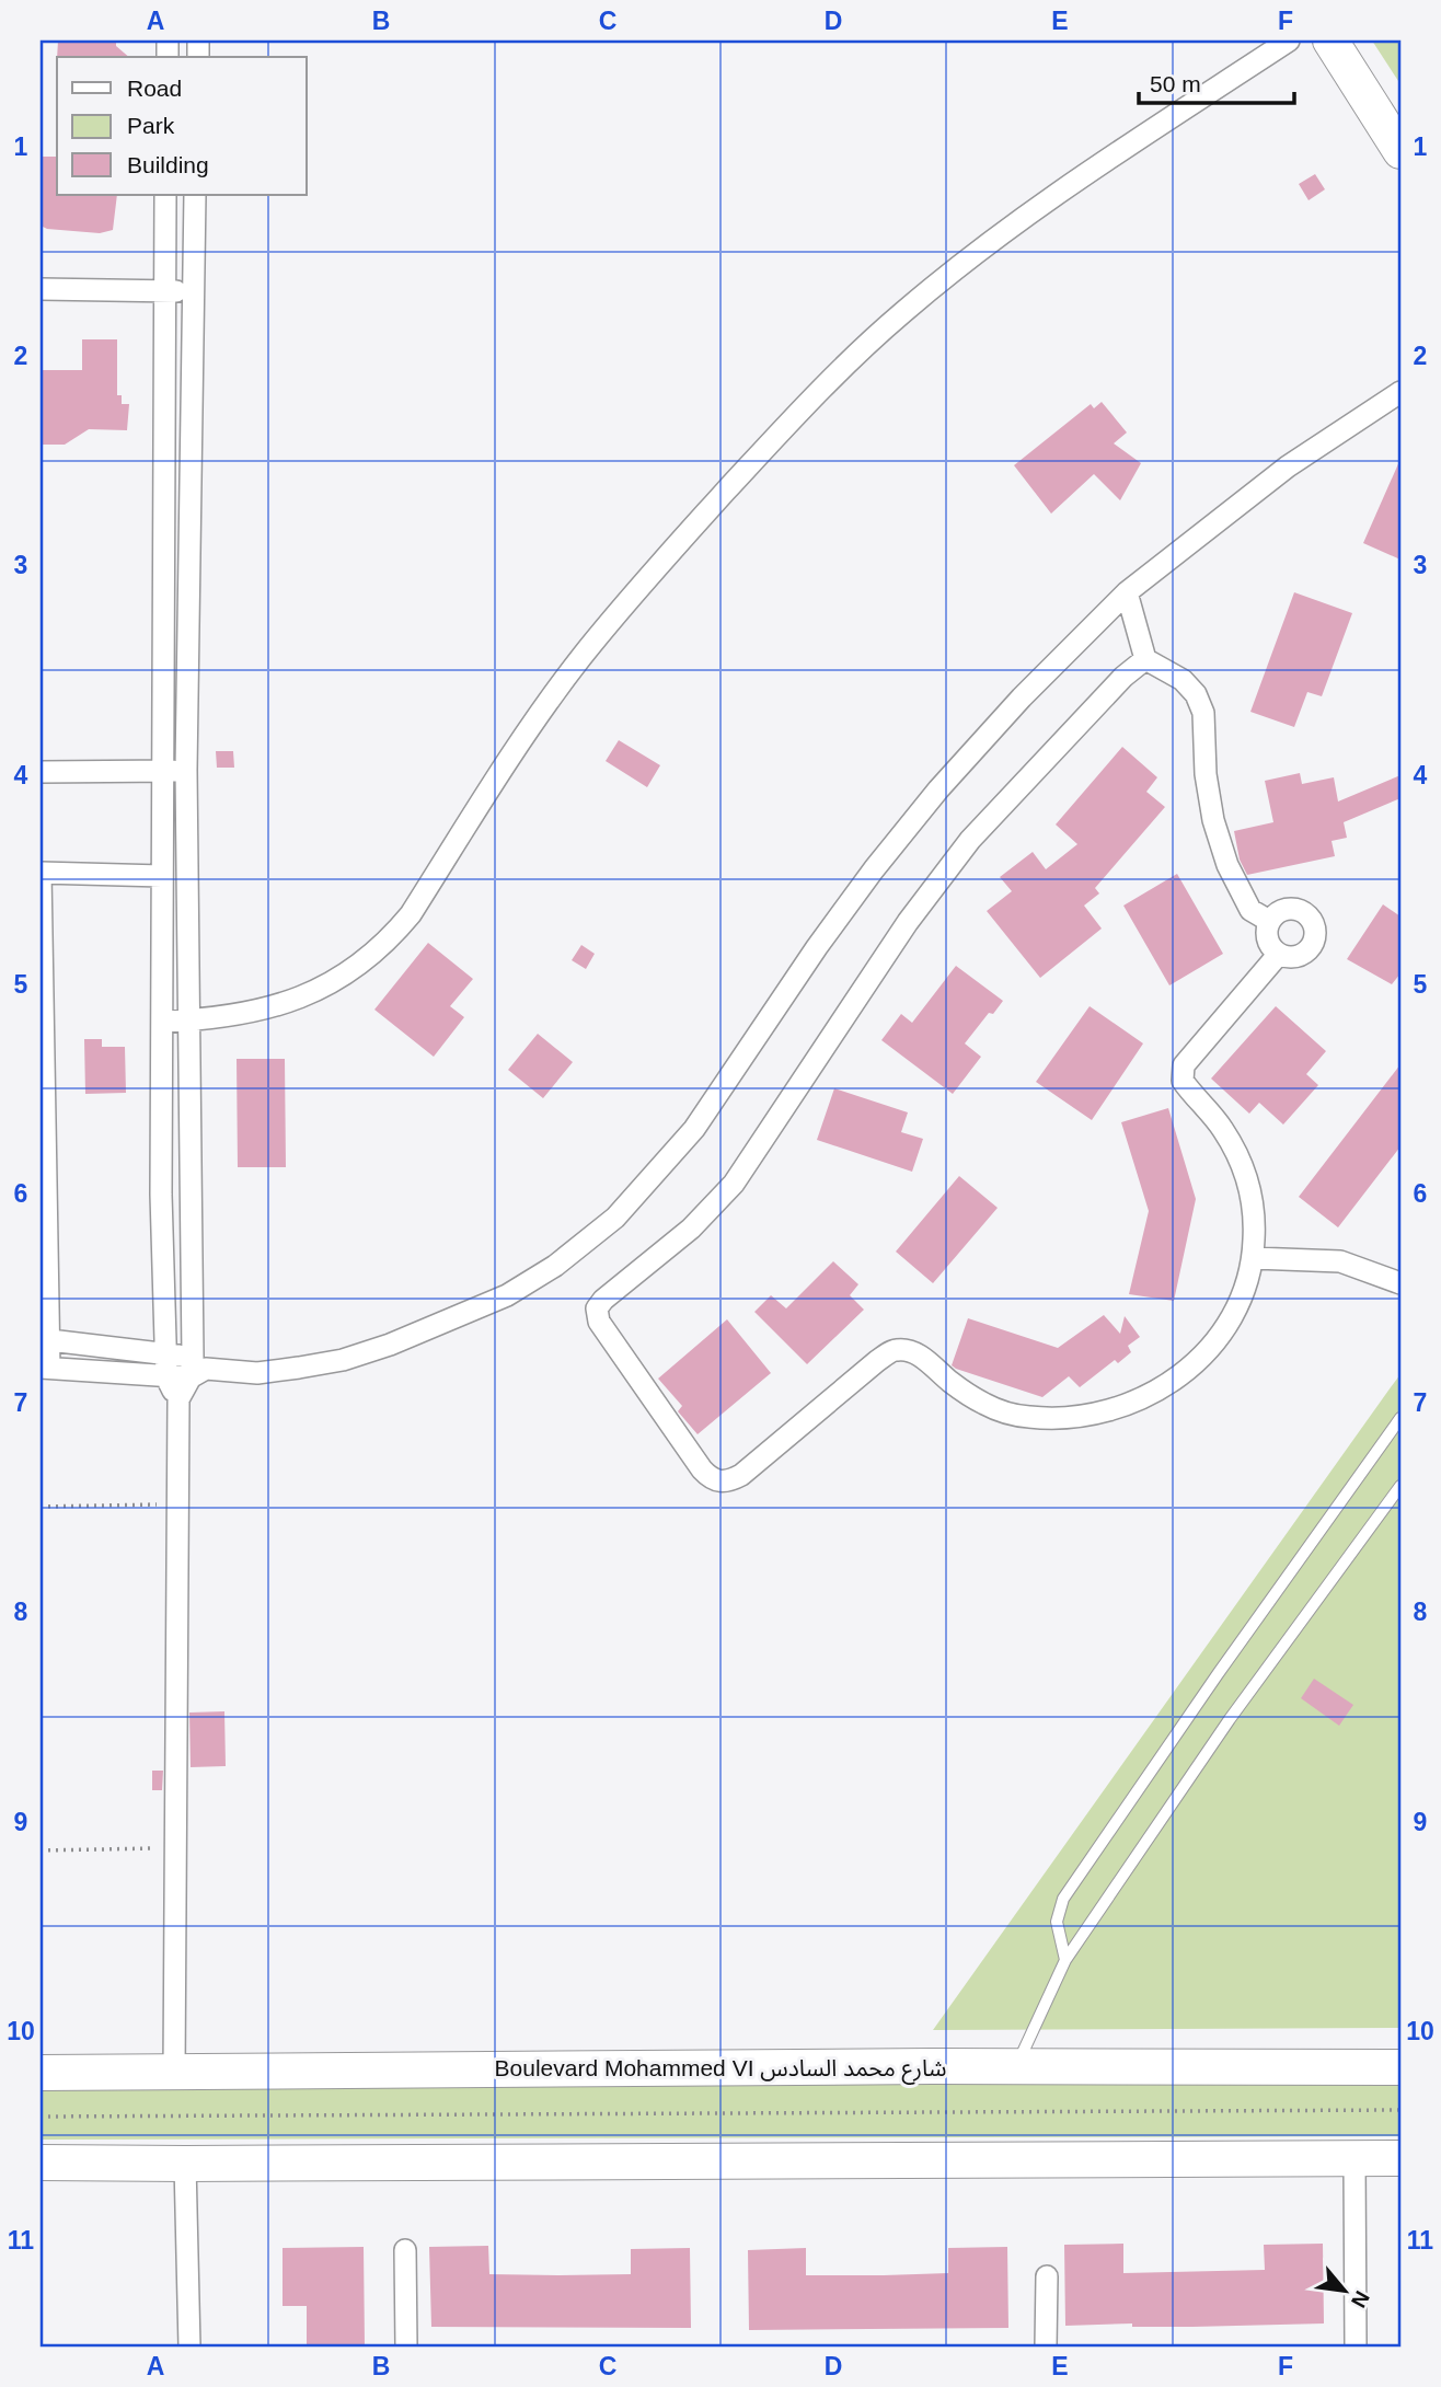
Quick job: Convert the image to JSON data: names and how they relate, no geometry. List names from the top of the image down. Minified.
{"streets":{"main road":["Boulevard Mohammed VI شارع محمد السادس"]},"legend":["Road","Park","Building"],"scale_bar":"50 m","north":"bottom right","grid":{"columns":["A","B","C","D","E","F"],"rows":["1","2","3","4","5","6","7","8","9","10","11"]}}
